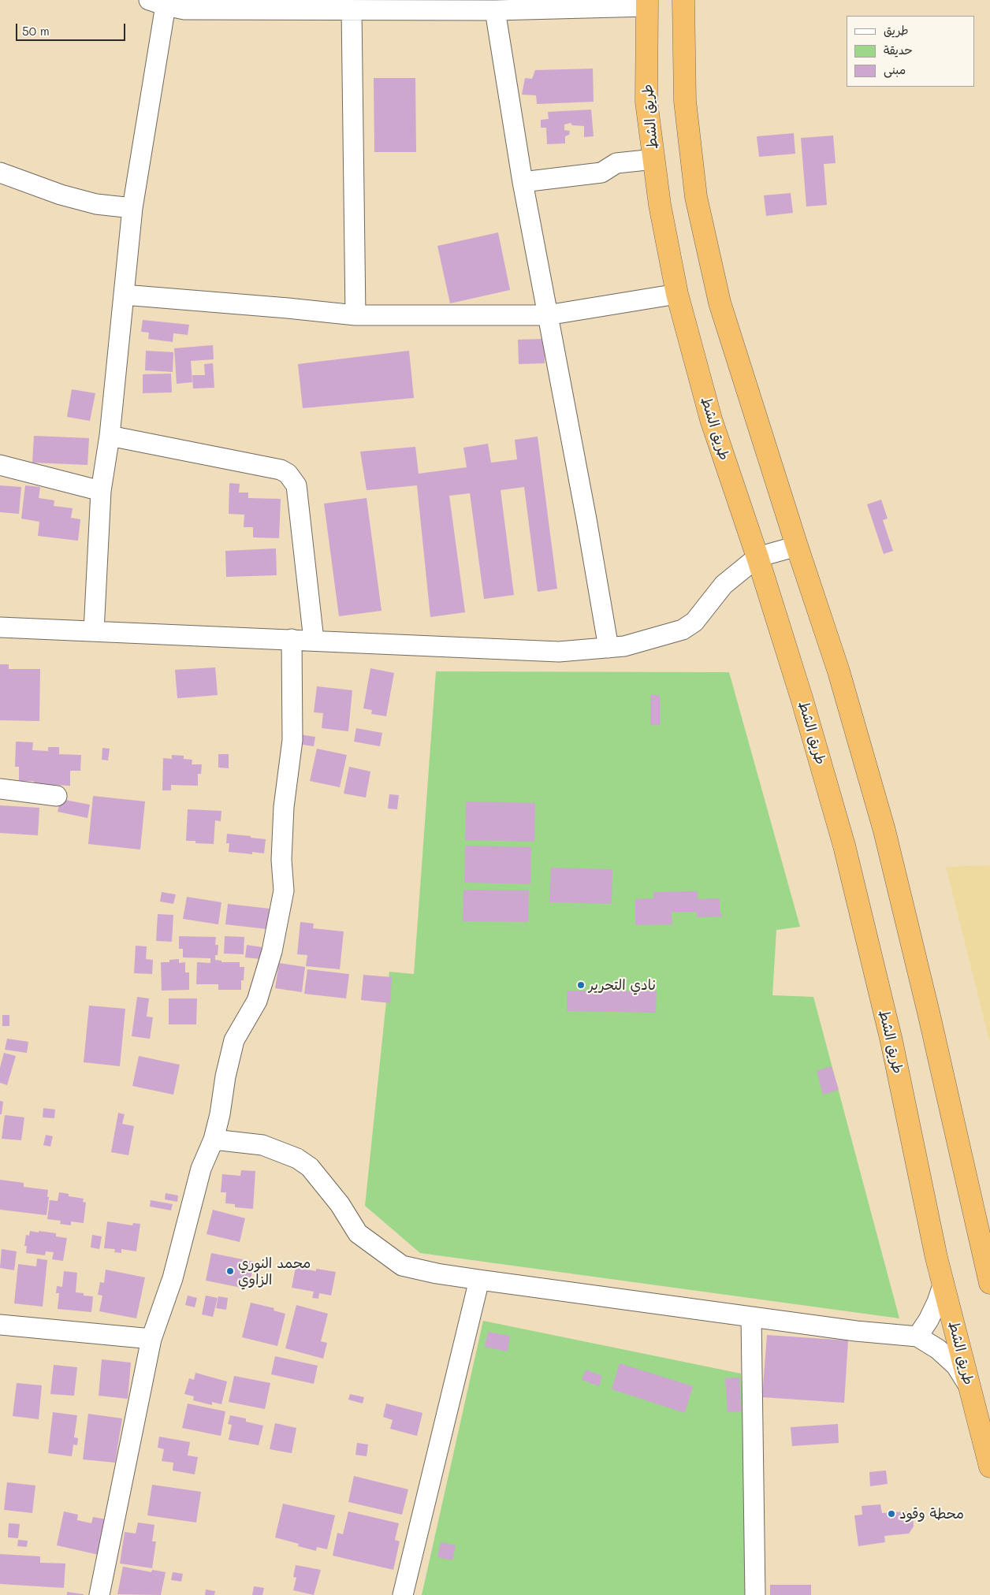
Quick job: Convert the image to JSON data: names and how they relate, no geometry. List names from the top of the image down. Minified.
{"streets":{"highway":["طريق الشط"]},"places":["نادي التحرير","محمد النوري الزاوي","محطة وقود"],"legend":["طريق","حديقة","مبنى"],"scale_bar":"50 m"}
